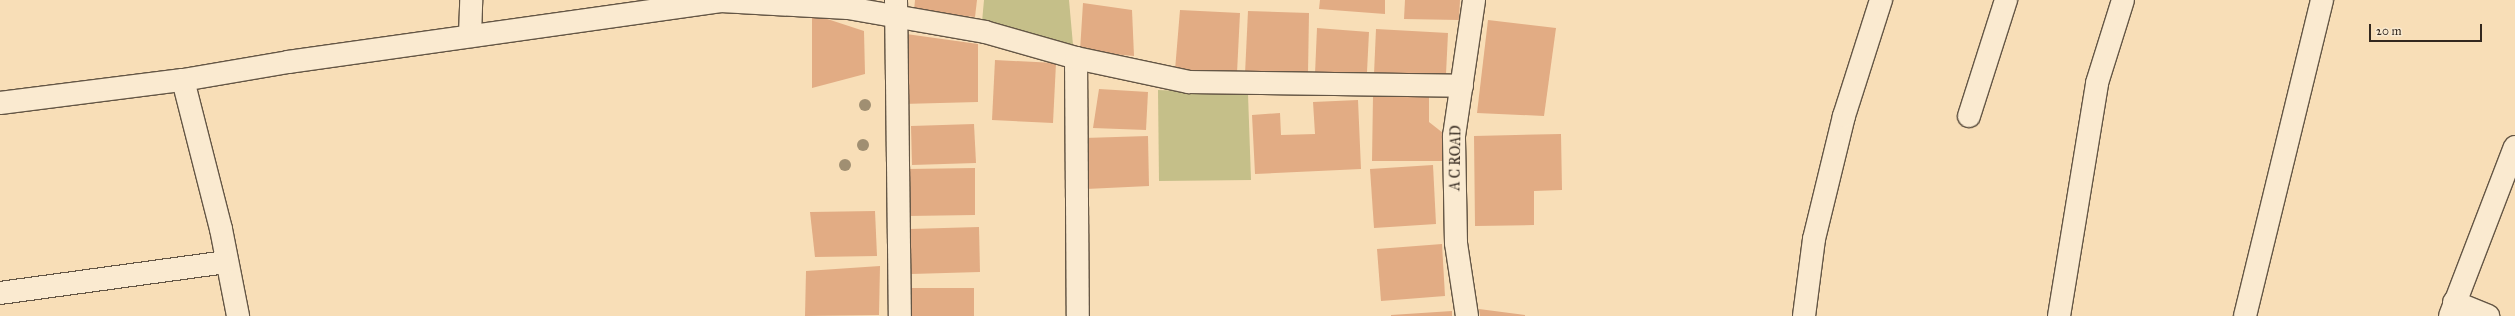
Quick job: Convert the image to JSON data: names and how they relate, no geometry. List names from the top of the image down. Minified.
{"streets":{"street":["A C ROAD"]},"scale_bar":"20 m"}
